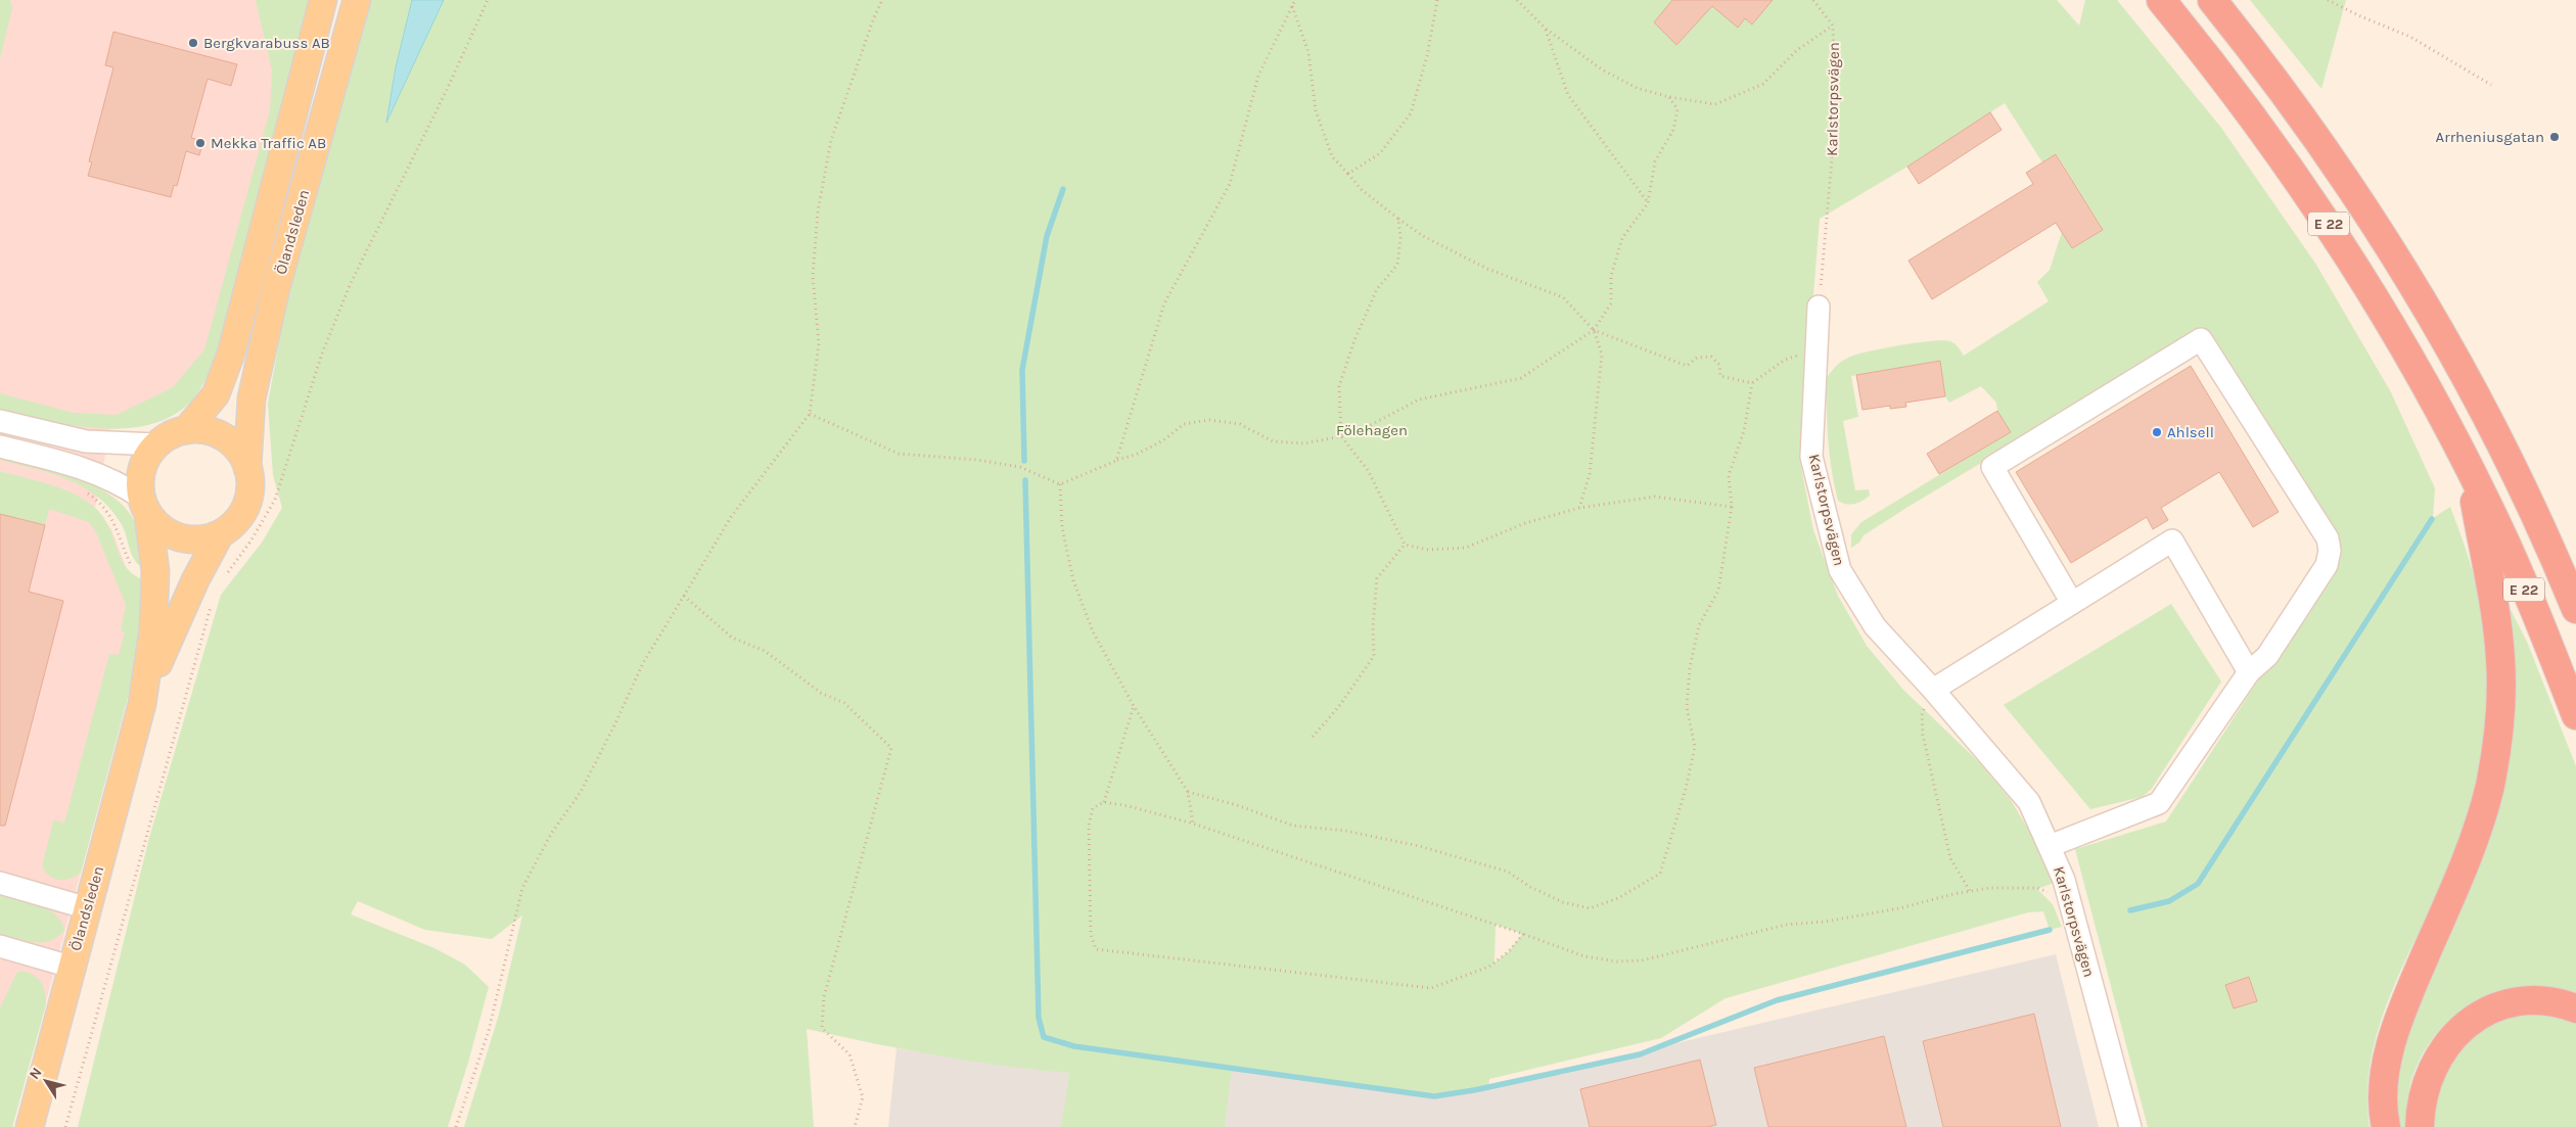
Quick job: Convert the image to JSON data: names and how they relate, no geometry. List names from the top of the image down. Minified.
{"streets":{"highway":["E 22"],"main road":["Ölandsleden"],"street":["Karlstorpsvägen"]},"parks":["Fölehagen"],"places":["Bergkvarabuss AB","Arrheniusgatan","Mekka Traffic AB","Ahlsell"],"north":"top left"}
